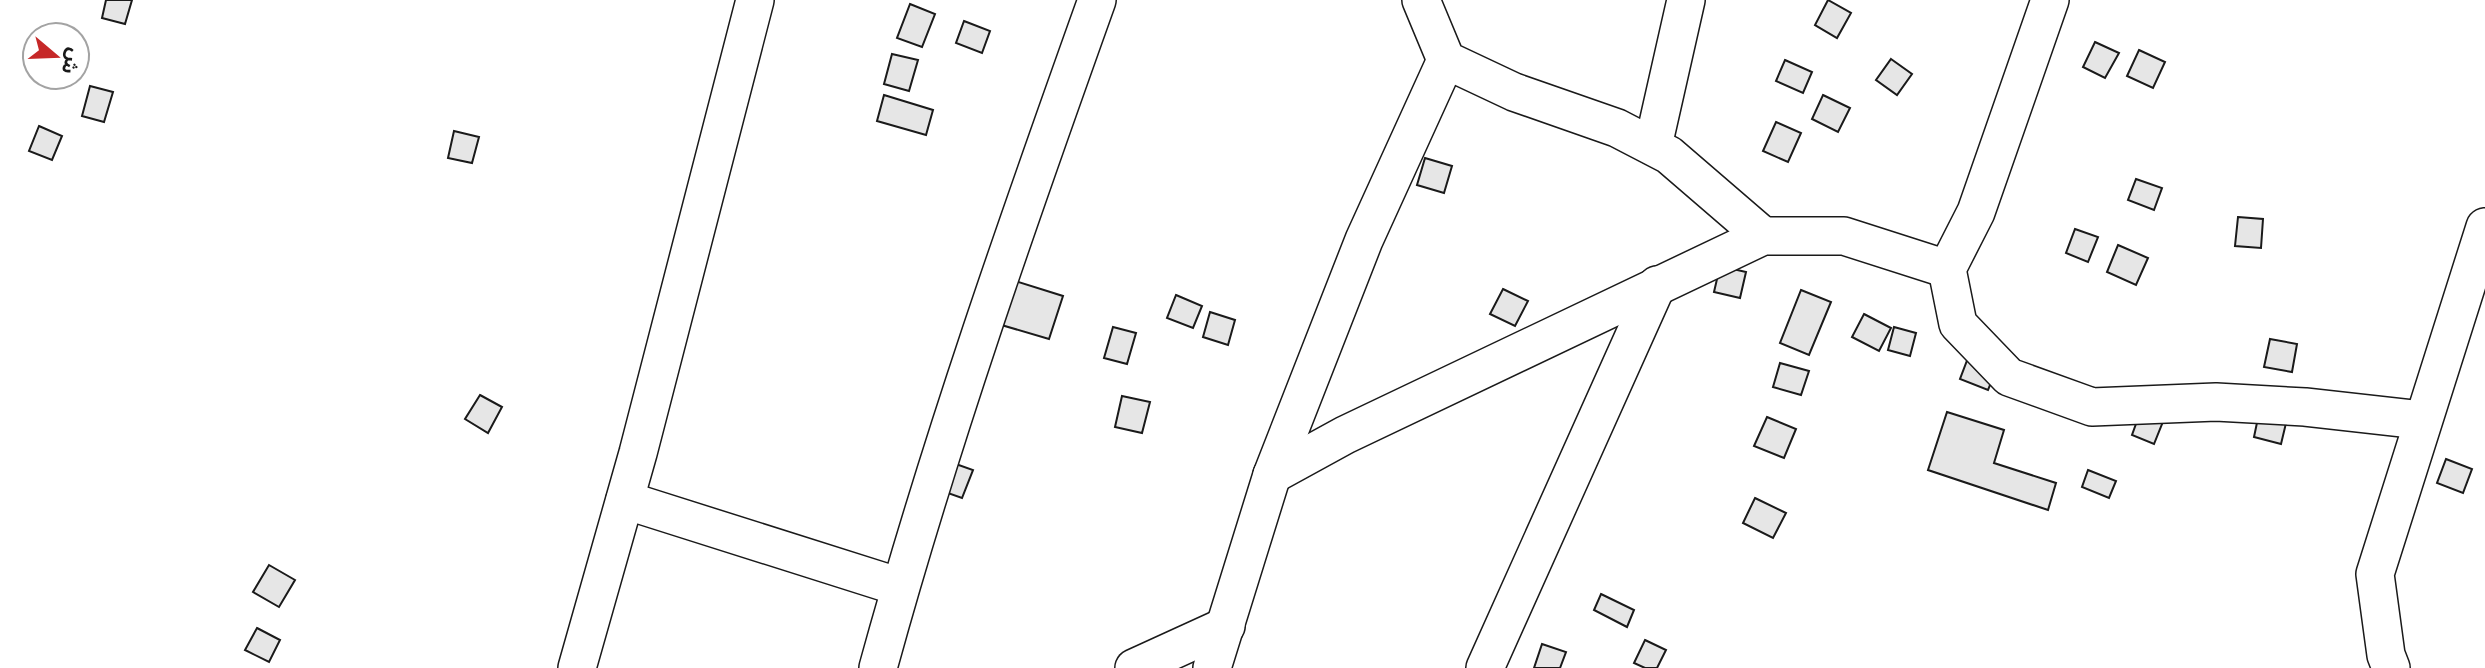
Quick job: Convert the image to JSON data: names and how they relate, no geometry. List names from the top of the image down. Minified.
{"north":"right"}
